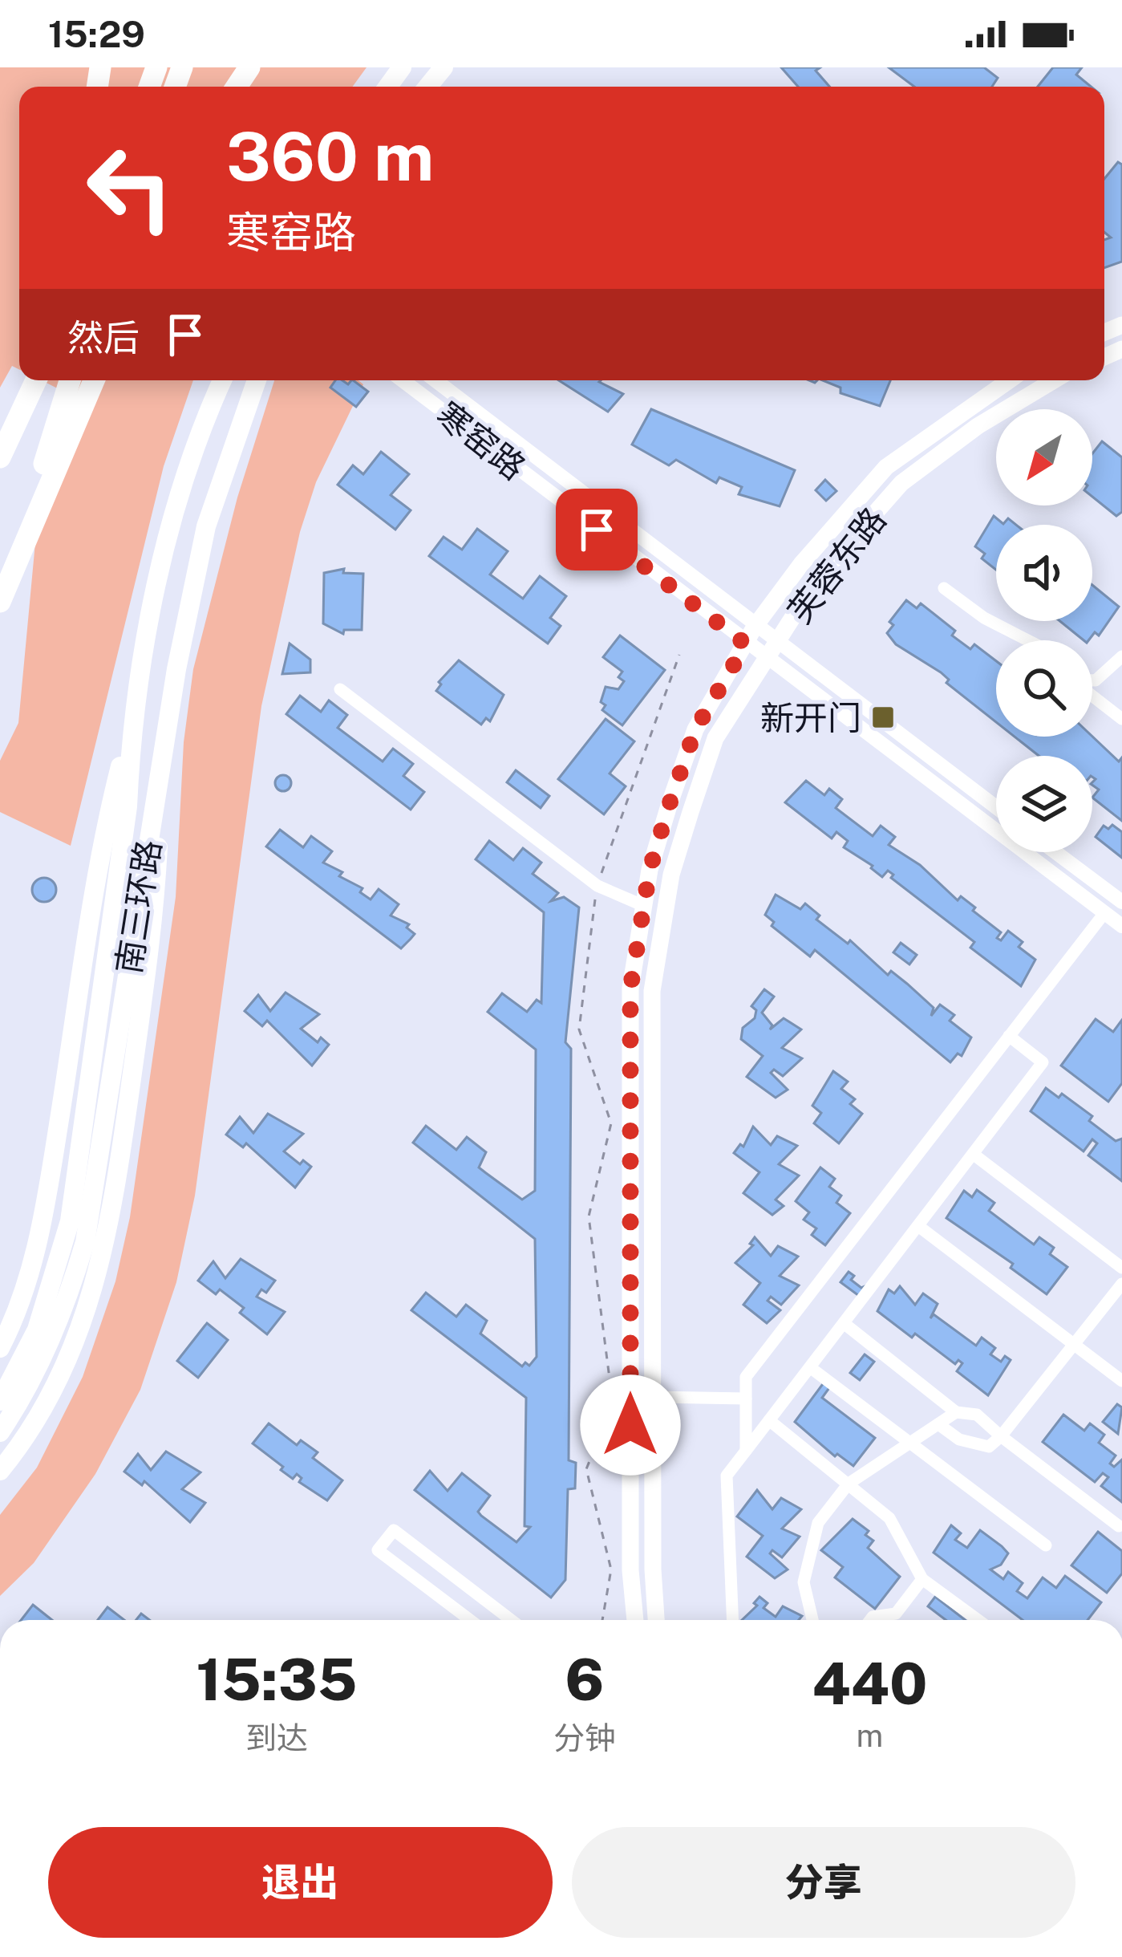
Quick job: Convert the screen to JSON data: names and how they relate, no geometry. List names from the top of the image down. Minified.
{"streets":{"highway":["南三环路"],"main road":["芙蓉东路"],"street":["寒窑路"]},"crossings":[["寒窑路","芙蓉东路"]],"places":{"transit":["新开门"]},"north":"bottom left","page":{"status":"15:29","turn":["360 m","寒窑路"],"then":"然后","eta":["15:35","到达","6","分钟","440","m"],"buttons":["退出","分享"]}}
